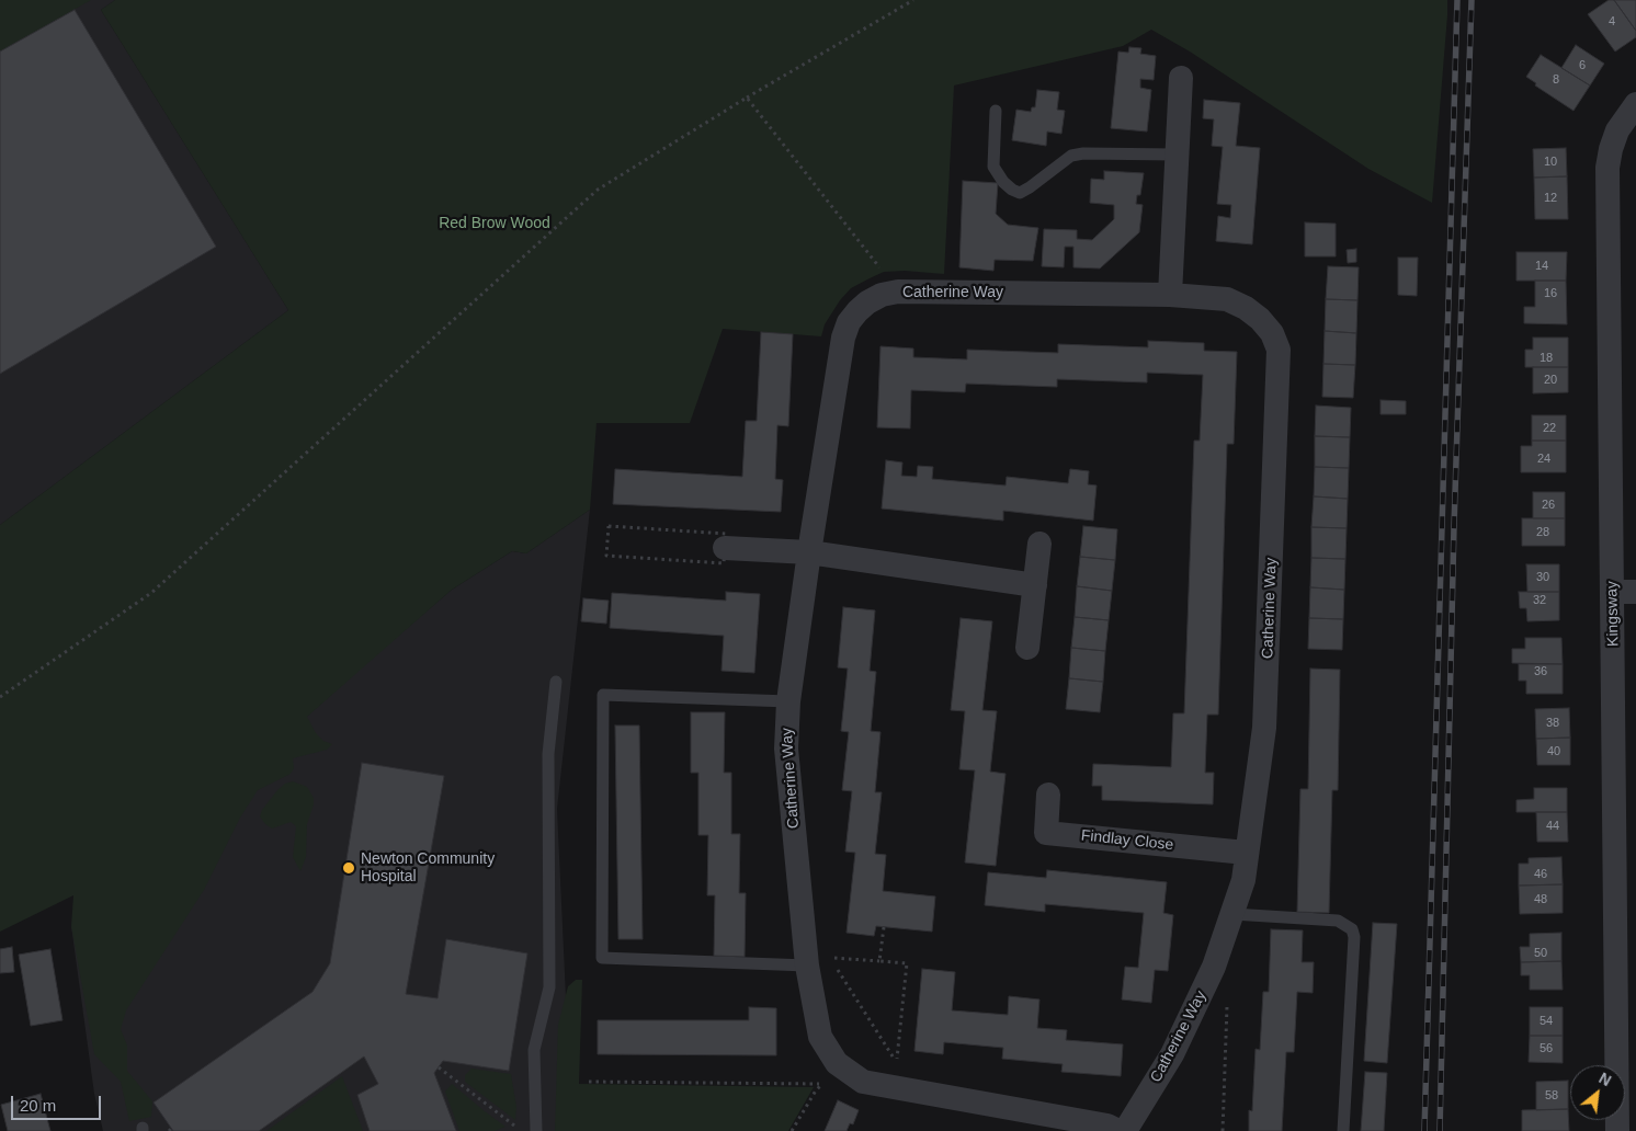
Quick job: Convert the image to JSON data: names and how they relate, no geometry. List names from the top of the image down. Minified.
{"streets":{"street":["Catherine Way","Kingsway","Findlay Close"]},"crossings":[["Catherine Way","Findlay Close"]],"parks":["Red Brow Wood"],"places":["Newton Community Hospital"],"house_numbers":["4","6","8","10","12","14","16","18","20","22","24","26","28","30","32","36","38","40","44","46","48","50","54","56","58"],"scale_bar":"20 m","north":"top right"}
